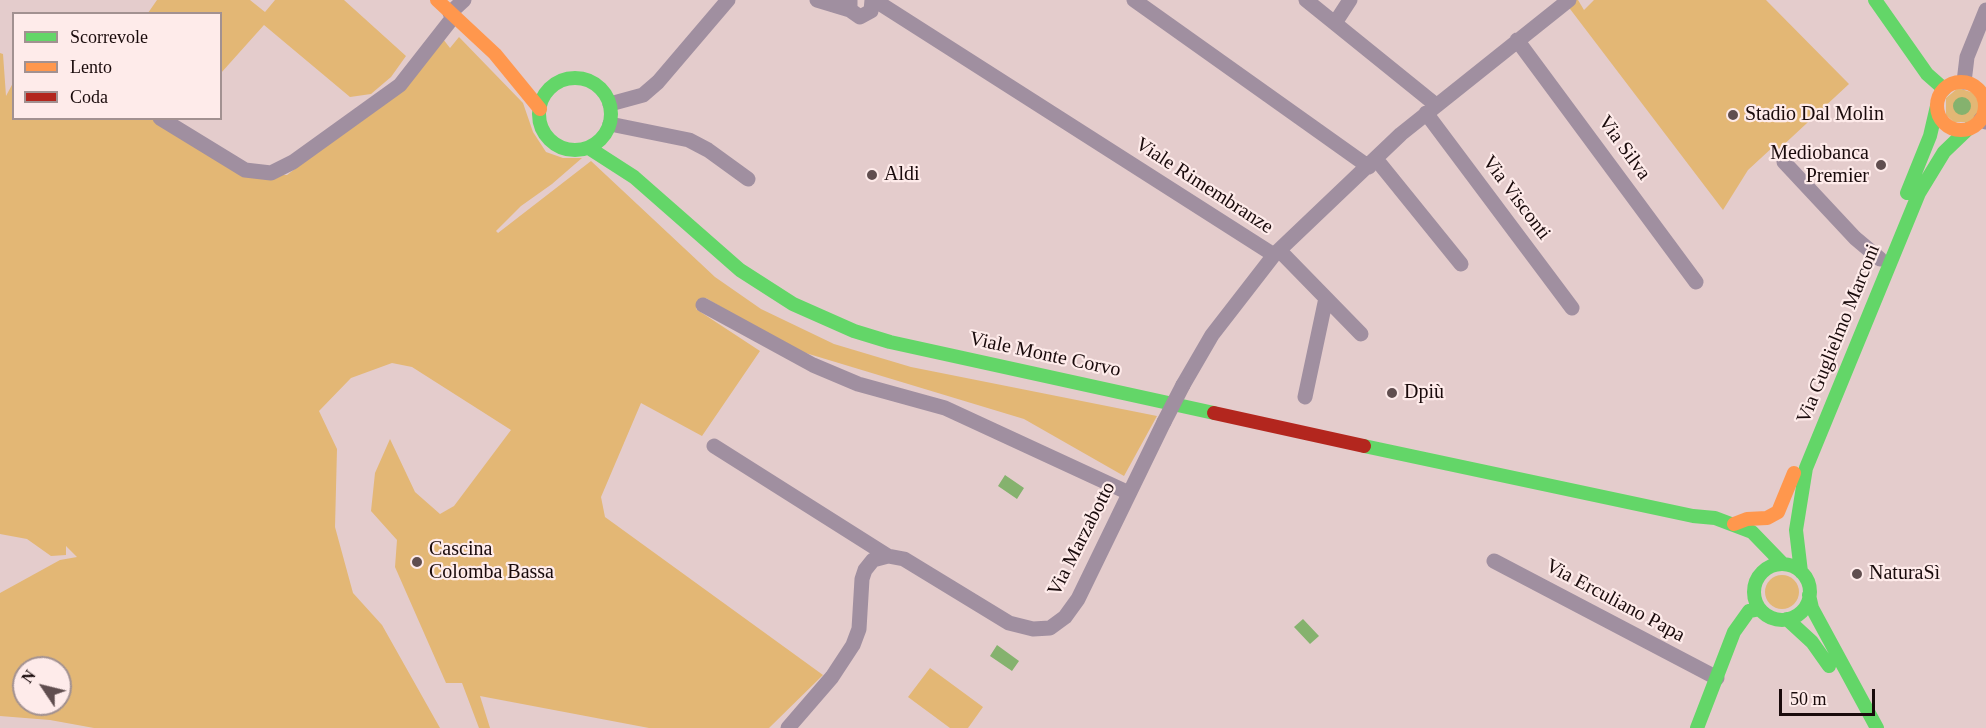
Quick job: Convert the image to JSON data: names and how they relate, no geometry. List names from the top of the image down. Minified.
{"streets":{"main road":["Via Guglielmo Marconi","Viale Monte Corvo"],"street":["Via Silva","Viale Rimembranze","Via Visconti","Via Marzabotto","Via Erculiano Papa"]},"crossings":[["Via Silva","Viale Rimembranze"],["Viale Rimembranze","Via Visconti"],["Viale Rimembranze","Via Marzabotto"]],"places":["Stadio Dal Molin","Mediobanca Premier","Aldi","Dpiù","Cascina Colomba Bassa","NaturaSì"],"legend":["Scorrevole","Lento","Coda"],"scale_bar":"50 m","north":"top left"}
